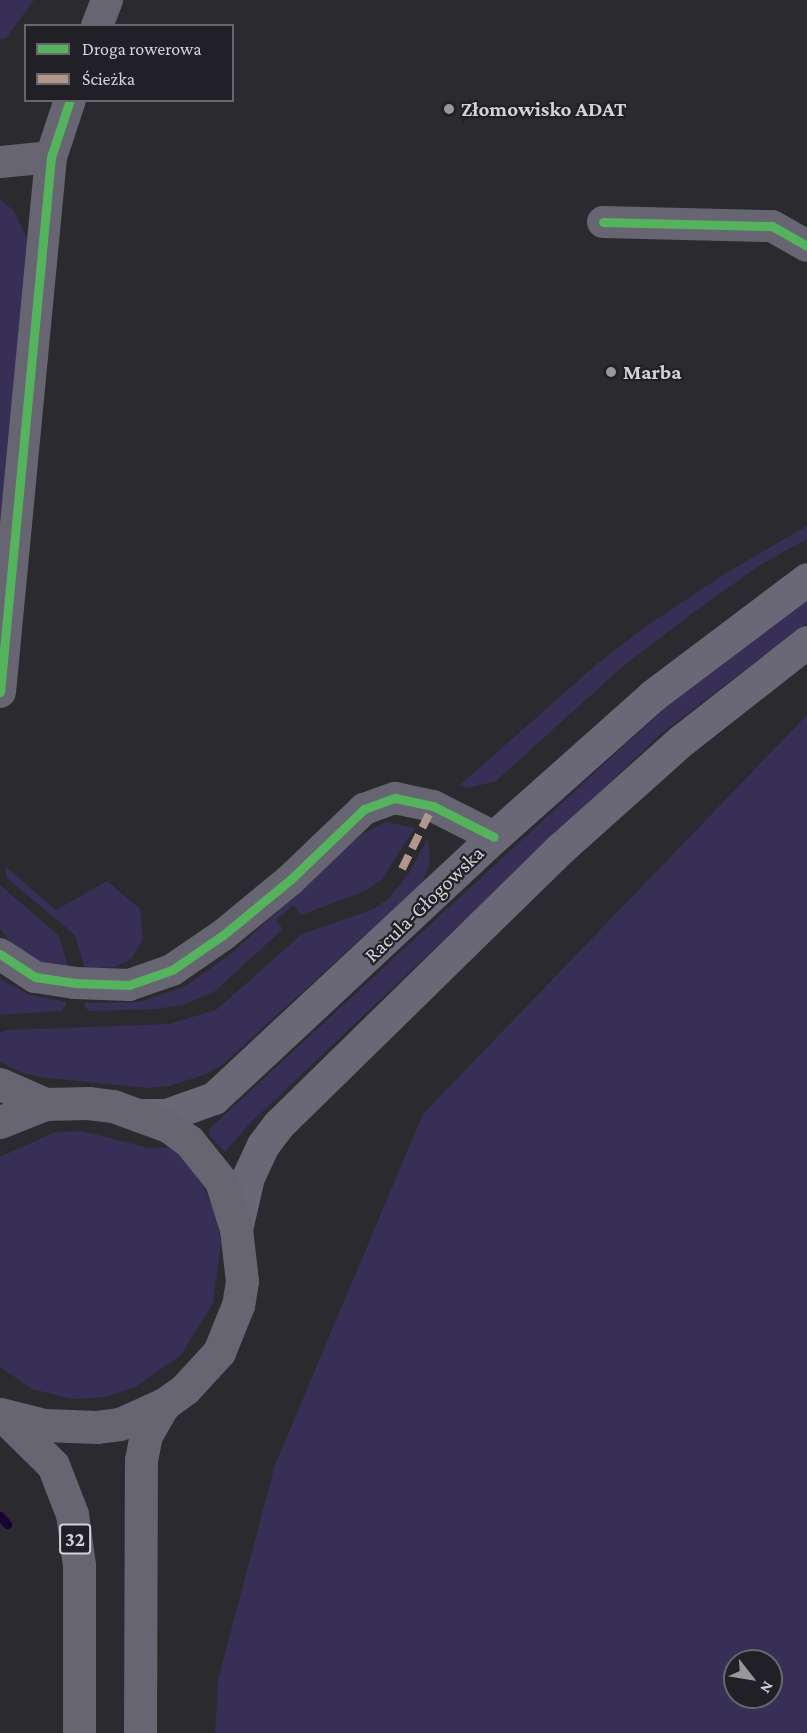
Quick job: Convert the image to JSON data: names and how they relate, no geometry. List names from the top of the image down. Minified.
{"streets":{"main road":["Racula-Głogowska","32"]},"crossings":[["Racula-Głogowska","32"]],"places":["Złomowisko ADAT","Marba"],"legend":["Droga rowerowa","Ścieżka"],"north":"bottom right"}
